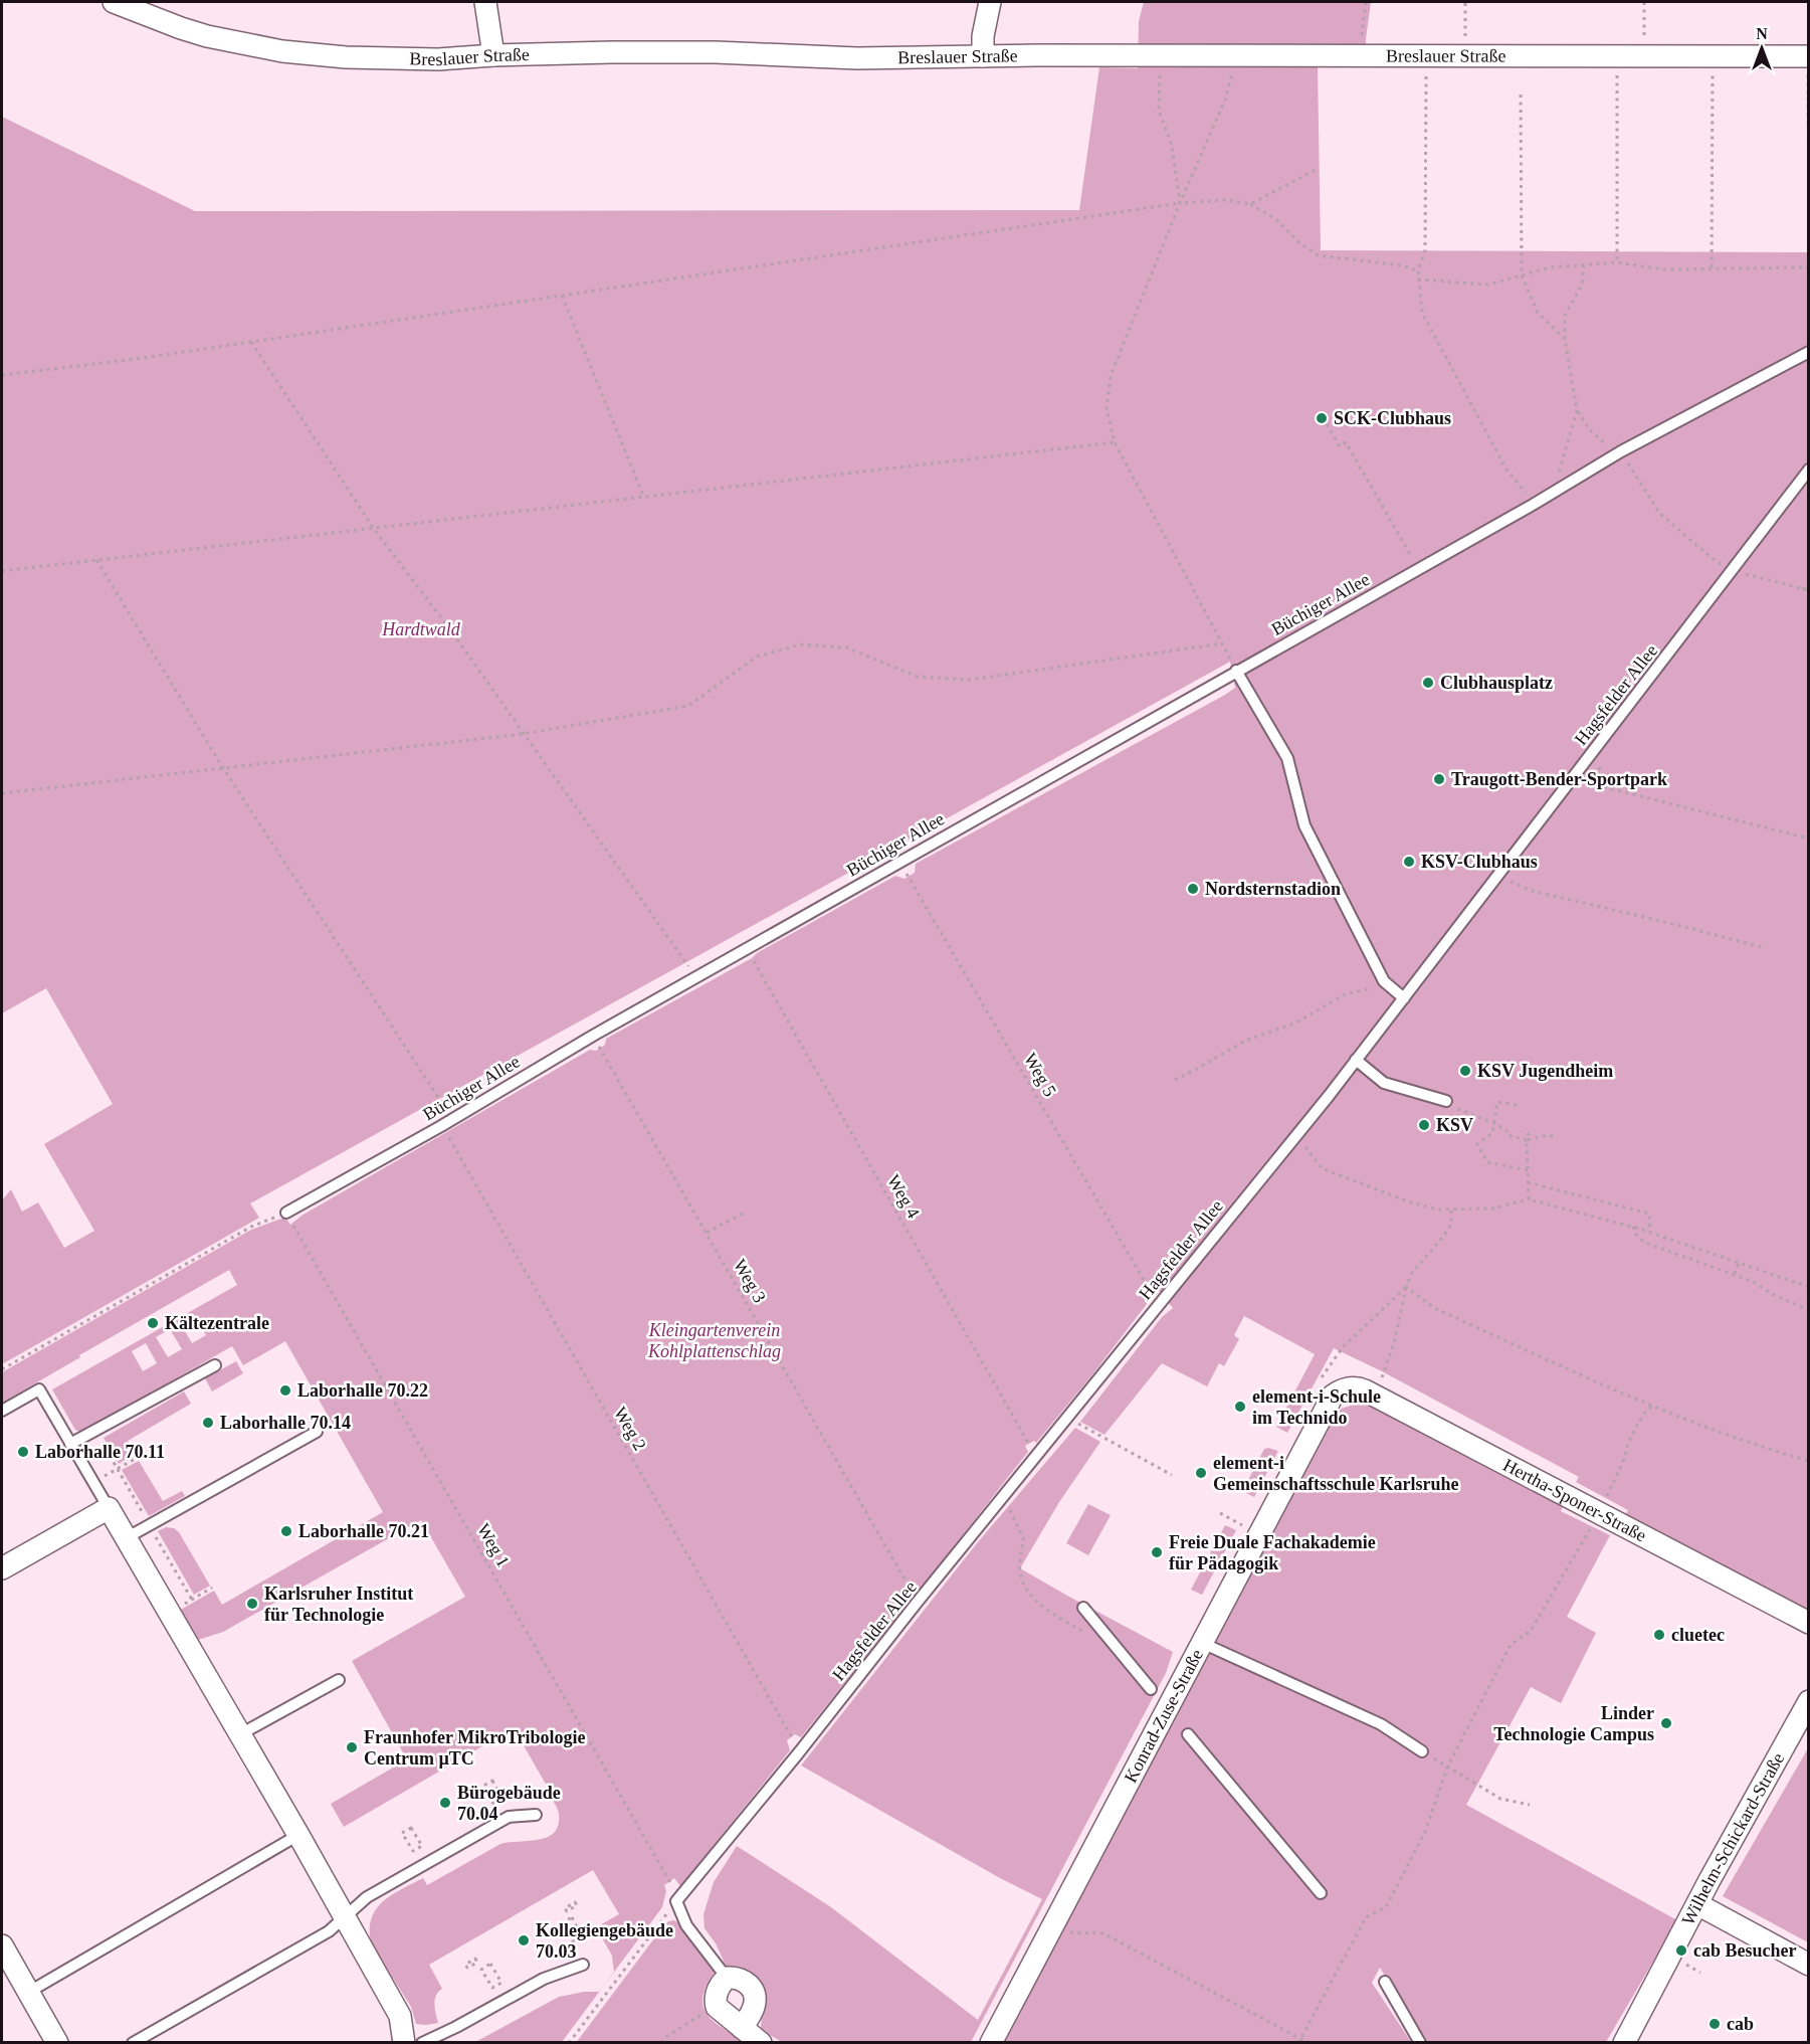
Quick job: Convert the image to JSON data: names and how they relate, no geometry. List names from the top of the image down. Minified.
{"streets":{"street":["Breslauer Straße","Hertha-Sponer-Straße","Konrad-Zuse-Straße","Wilhelm-Schickard-Straße"],"lane":["Büchiger Allee","Hagsfelder Allee"],"path":["Weg 5","Weg 4","Weg 3","Weg 2","Weg 1"]},"crossings":[["Büchiger Allee","Weg 4"],["Hagsfelder Allee","Weg 4"],["Hertha-Sponer-Straße","Konrad-Zuse-Straße"]],"parks":["Hardtwald","Kleingartenverein Kohlplattenschlag"],"places":["SCK-Clubhaus","Clubhausplatz","Traugott-Bender-Sportpark","KSV-Clubhaus","Nordsternstadion","KSV Jugendheim","KSV","Kältezentrale","Laborhalle 70.22","element-i-Schule im Technido","Laborhalle 70.14","Laborhalle 70.11","element-i Gemeinschaftsschule Karlsruhe","Laborhalle 70.21","Freie Duale Fachakademie für Pädagogik","Karlsruher Institut für Technologie","cluetec","Linder Technologie Campus","Fraunhofer MikroTribologie Centrum µTC","Bürogebäude 70.04","Kollegiengebäude 70.03","cab Besucher","cab"],"north":"top"}
